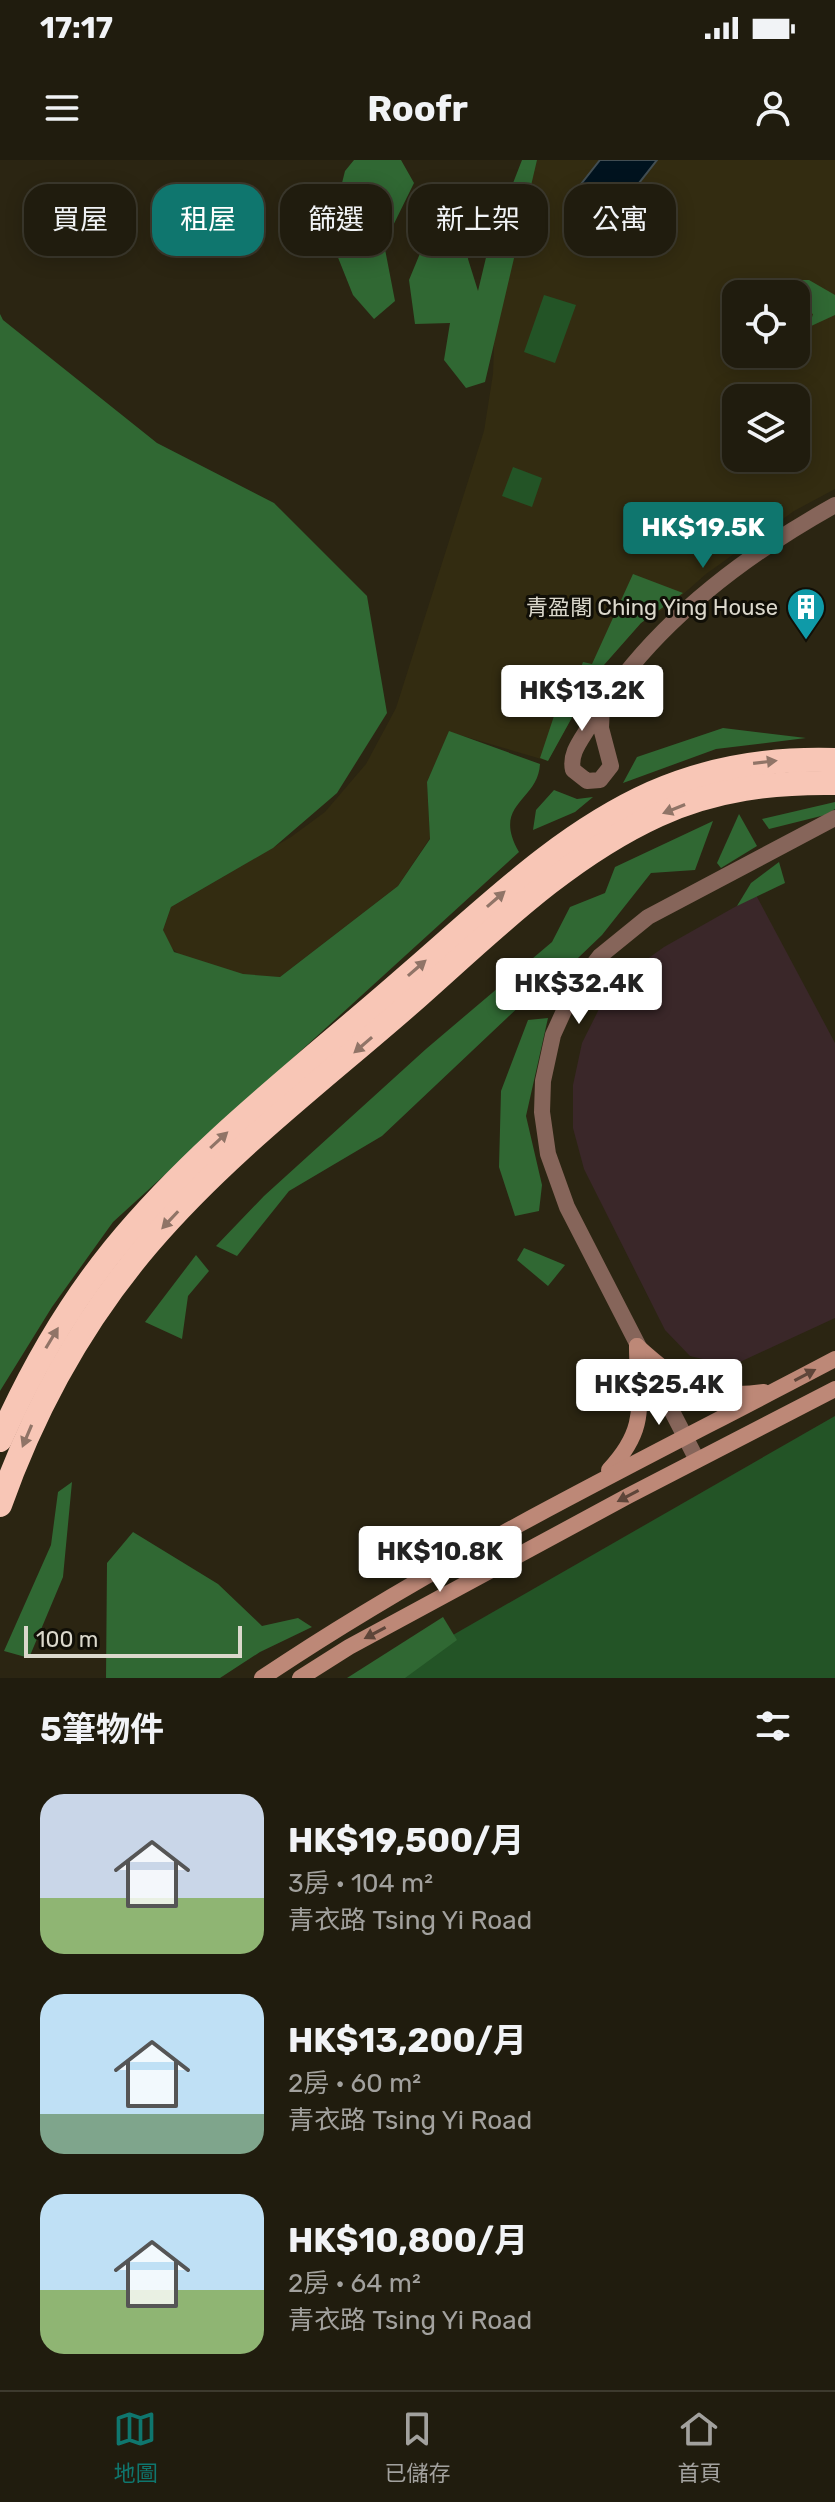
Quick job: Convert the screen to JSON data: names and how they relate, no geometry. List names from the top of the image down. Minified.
{"places":{"building":["青盈閣 Ching Ying House"]},"scale_bar":"100 m","page":{"status":"17:17","header":"Roofr","chip":["買屋","租屋","篩選","新上架","公寓"],"price":["HK$19.5K","HK$13.2K","HK$32.4K","HK$25.4K","HK$10.8K"],"scale":"100 m","heading":"5筆物件","list":[{"name":"HK$19,500/月","note":"3房 · 104 m² · 青衣路 Tsing Yi Road"},{"name":"HK$13,200/月","note":"2房 · 60 m² · 青衣路 Tsing Yi Road"},{"name":"HK$10,800/月","note":"2房 · 64 m² · 青衣路 Tsing Yi Road"}],"tabs":["地圖","已儲存","首頁"]}}
